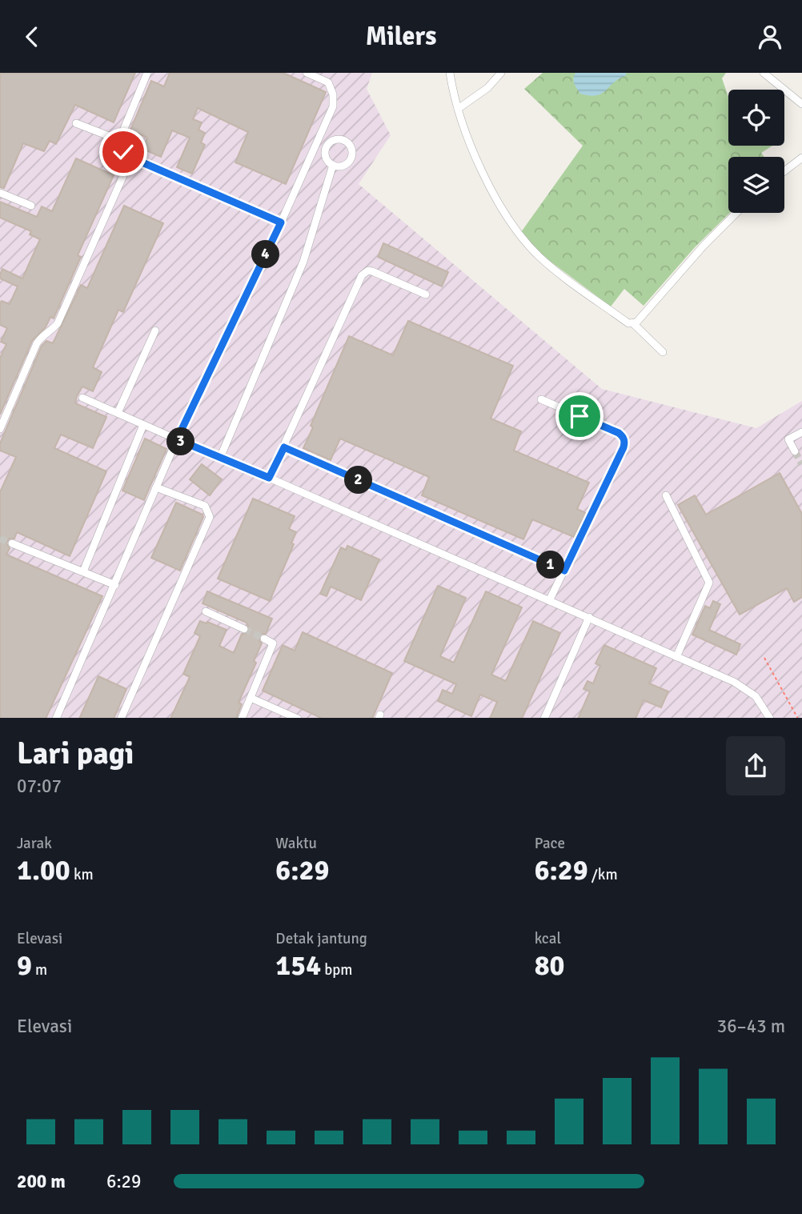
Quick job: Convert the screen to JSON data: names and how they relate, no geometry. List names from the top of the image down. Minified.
{"page":{"header":"Milers","pins":["4","3","2","1"],"heading":["Lari pagi","07:07"],"stats":[["Jarak","1.00 km"],["Waktu","6:29"],["Pace","6:29 /km"],["Elevasi","9 m"],["Detak jantung","154 bpm"],["kcal","80"]],"chart":["Elevasi","36–43 m"],"list":[{"name":"200 m","note":"6:29"}]}}
